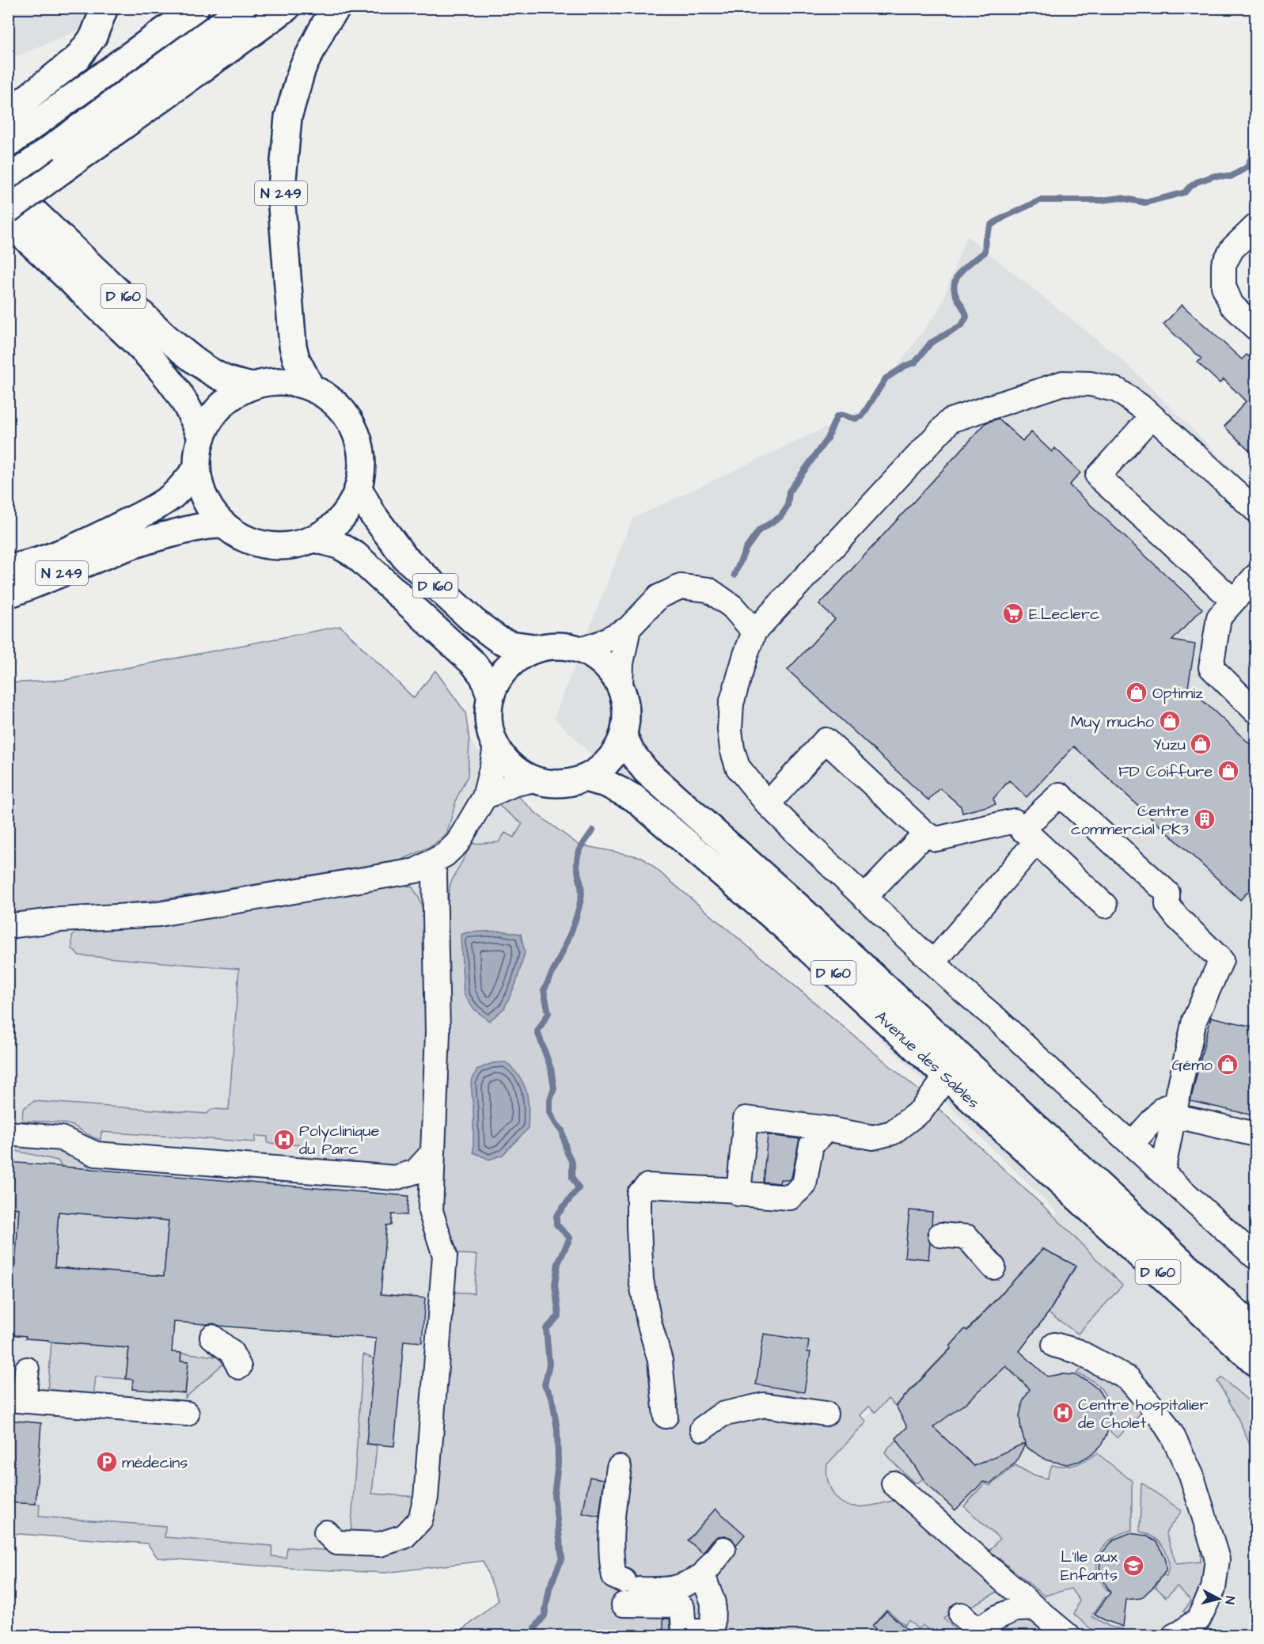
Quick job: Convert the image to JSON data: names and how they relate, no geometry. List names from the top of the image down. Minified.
{"streets":{"main road":["N 249","D 160","Avenue des Sables"]},"crossings":[["N 249","D 160"],["D 160","Avenue des Sables"]],"places":{"supermarket":["E.Leclerc"],"shop":["Optimiz","Muy mucho","Yuzu","FD Coiffure","Gémo"],"building":["Centre commercial PK3"],"hospital":["Polyclinique du Parc","Centre hospitalier de Cholet"],"parking":["médecins"],"school or university":["L’Ile aux Enfants"]},"north":"right"}
